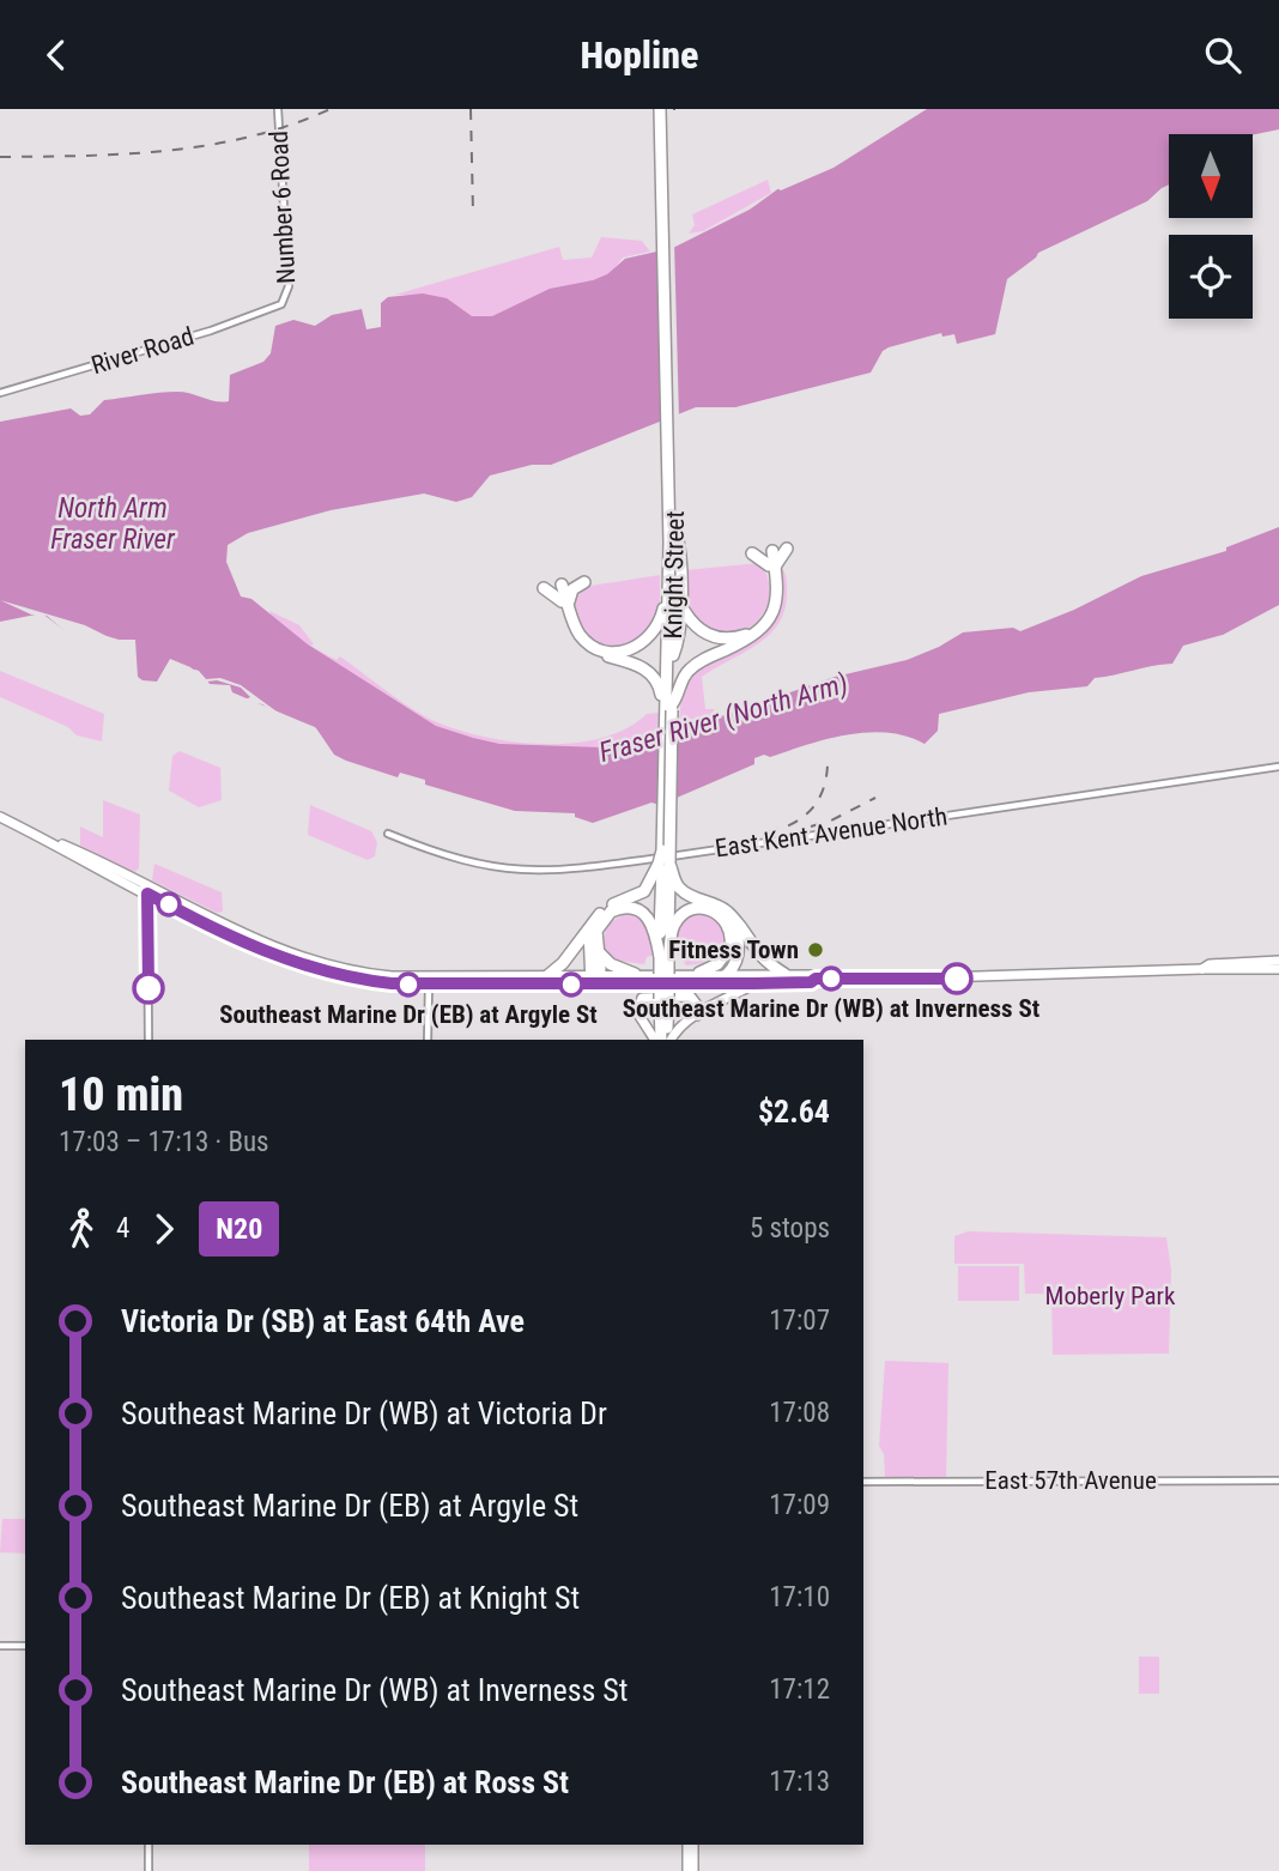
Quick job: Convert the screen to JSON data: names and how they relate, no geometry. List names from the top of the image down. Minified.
{"streets":{"highway":["Knight Street"],"street":["Number 6 Road","River Road","East Kent Avenue North","East 57th Avenue"]},"crossings":[["Number 6 Road","River Road"]],"water":["North Arm Fraser River","Fraser River (North Arm)"],"parks":["Moberly Park"],"places":["Fitness Town","Southeast Marine Dr (WB) at Inverness St","Southeast Marine Dr (EB) at Argyle St"],"lines":["bus line N20"],"north":"bottom","page":{"header":"Hopline","heading":["10 min","17:03 – 17:13 · Bus","$2.64"],"legs":["4","N20","5 stops"],"list":[{"name":"Victoria Dr (SB) at East 64th Ave","value":"17:07"},{"name":"Southeast Marine Dr (WB) at Victoria Dr","value":"17:08"},{"name":"Southeast Marine Dr (EB) at Argyle St","value":"17:09"},{"name":"Southeast Marine Dr (EB) at Knight St","value":"17:10"},{"name":"Southeast Marine Dr (WB) at Inverness St","value":"17:12"},{"name":"Southeast Marine Dr (EB) at Ross St","value":"17:13"}]}}
